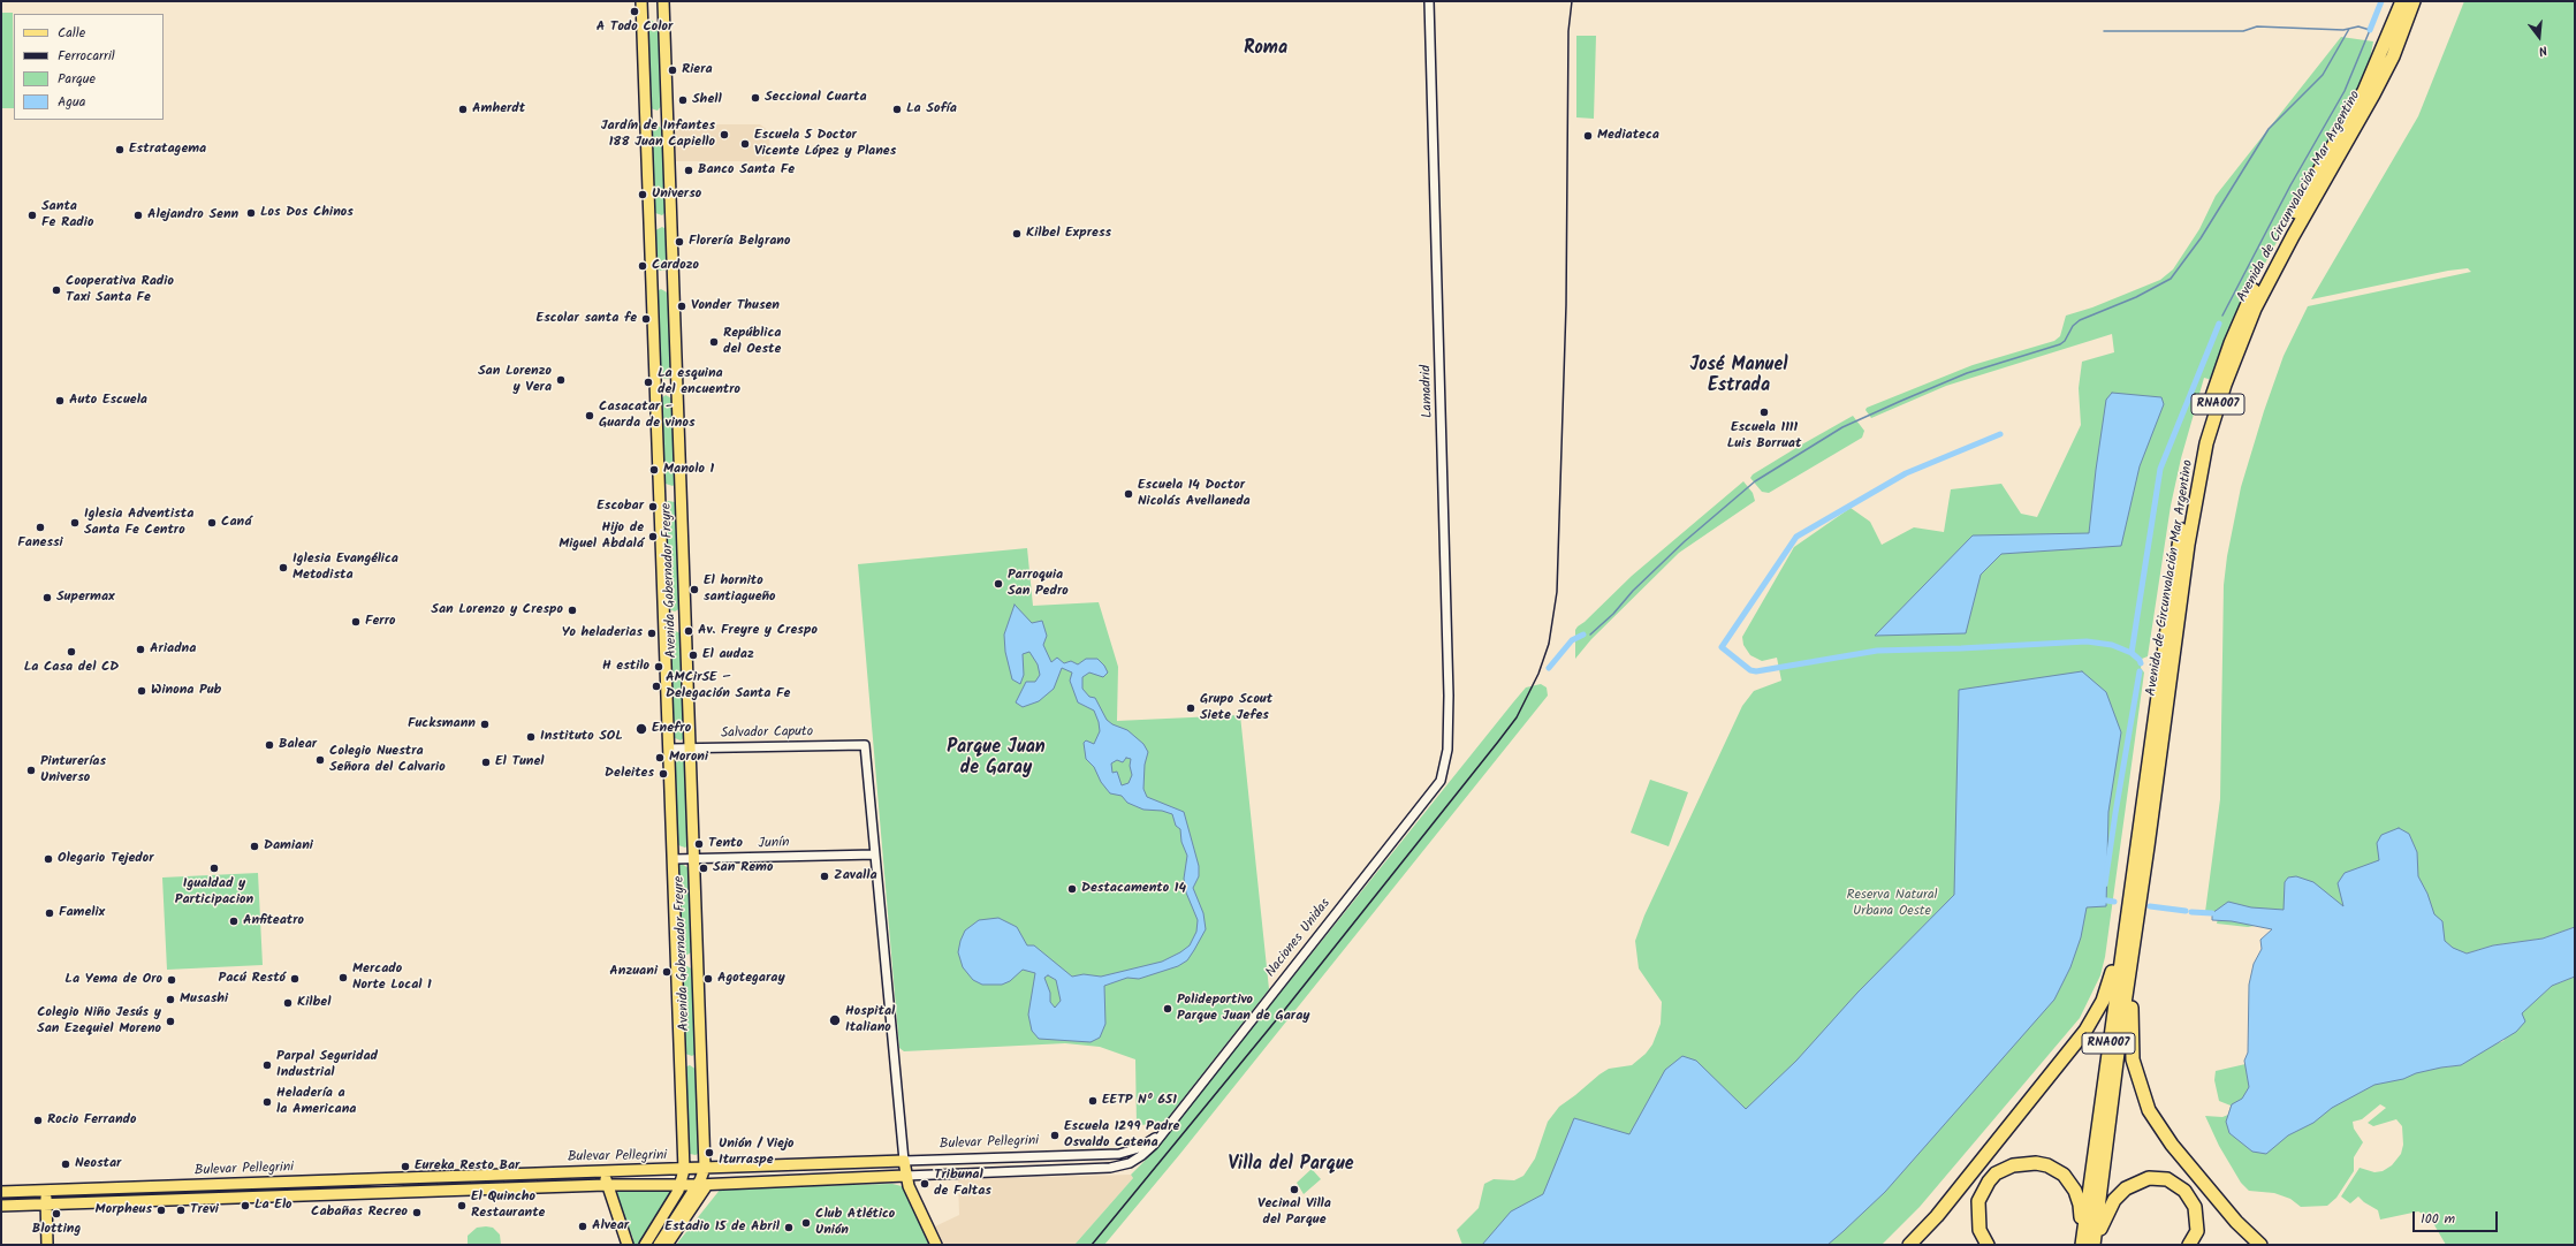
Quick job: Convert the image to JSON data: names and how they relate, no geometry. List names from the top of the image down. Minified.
{"streets":{"highway":["Avenida de Circunvalación Mar Argentino","RNA007"],"main road":["Avenida Gobernador Freyre","Bulevar Pellegrini"],"street":["Lamadrid","Salvador Caputo","Junín","Naciones Unidas"]},"crossings":[["Avenida de Circunvalación Mar Argentino","RNA007"],["Lamadrid","Naciones Unidas"],["Avenida Gobernador Freyre","Salvador Caputo"],["Avenida Gobernador Freyre","Junín"],["Avenida Gobernador Freyre","Bulevar Pellegrini"],["Salvador Caputo","Junín"],["Naciones Unidas","Bulevar Pellegrini"]],"districts":["Roma","José Manuel Estrada","Parque Juan de Garay","Villa del Parque"],"parks":["Reserva Natural Urbana Oeste"],"places":["A Todo Color","Riera","Seccional Cuarta","Shell","Amherdt","La Sofía","Jardín de Infantes 188 Juan Capiello","Mediateca","Escuela 5 Doctor Vicente López y Planes","Estratagema","Banco Santa Fe","Universo","Los Dos Chinos","Santa Fe Radio","Alejandro Senn","Kilbel Express","Florería Belgrano","Cardozo","Cooperativa Radio Taxi Santa Fe","Vonder Thusen","Escolar santa fe","República del Oeste","San Lorenzo y Vera","La esquina del encuentro","Auto Escuela","Escuela 1111 Luis Borruat","Casacatar - Guarda de vinos","Manolo 1","Escuela 14 Doctor Nicolás Avellaneda","Escobar","Iglesia Adventista Santa Fe Centro","Caná","Fanessi","Hijo de Miguel Abdalá","Iglesia Evangélica Metodista","Parroquia San Pedro","El hornito santiagueño","Supermax","San Lorenzo y Crespo","Ferro","Av. Freyre y Crespo","Yo heladerias","Ariadna","La Casa del CD","El audaz","H estilo","AMCirSE – Delegación Santa Fe","Winona Pub","Grupo Scout Siete Jefes","Fucksmann","Enefro","Instituto SOL","Balear","Moroni","Colegio Nuestra Señora del Calvario","El Tunel","Pinturerías Universo","Deleites","Tento","Damiani","Olegario Tejedor","Igualdad y Participacion","San Remo","Zavalla","Destacamento 14","Famelix","Anfiteatro","Anzuani","Mercado Norte Local 1","Pacú Restó","Agotegaray","La Yema de Oro","Musashi","Kilbel","Polideportivo Parque Juan de Garay","Hospital Italiano","Colegio Niño Jesús y San Ezequiel Moreno","Parpal Seguridad Industrial","EETP Nº 651","Heladería a la Americana","Rocio Ferrando","Escuela 1299 Padre Osvaldo Catena","Unión / Viejo Iturraspe","Neostar","Eureka Resto Bar","Tribunal de Faltas","Vecinal Villa del Parque","La Elo","El Quincho Restaurante","Morpheus","Trevi","Cabañas Recreo","Blotting","Club Atlético Unión","Alvear","Estadio 15 de Abril"],"legend":["Calle","Ferrocarril","Parque","Agua"],"scale_bar":"100 m","north":"bottom"}
